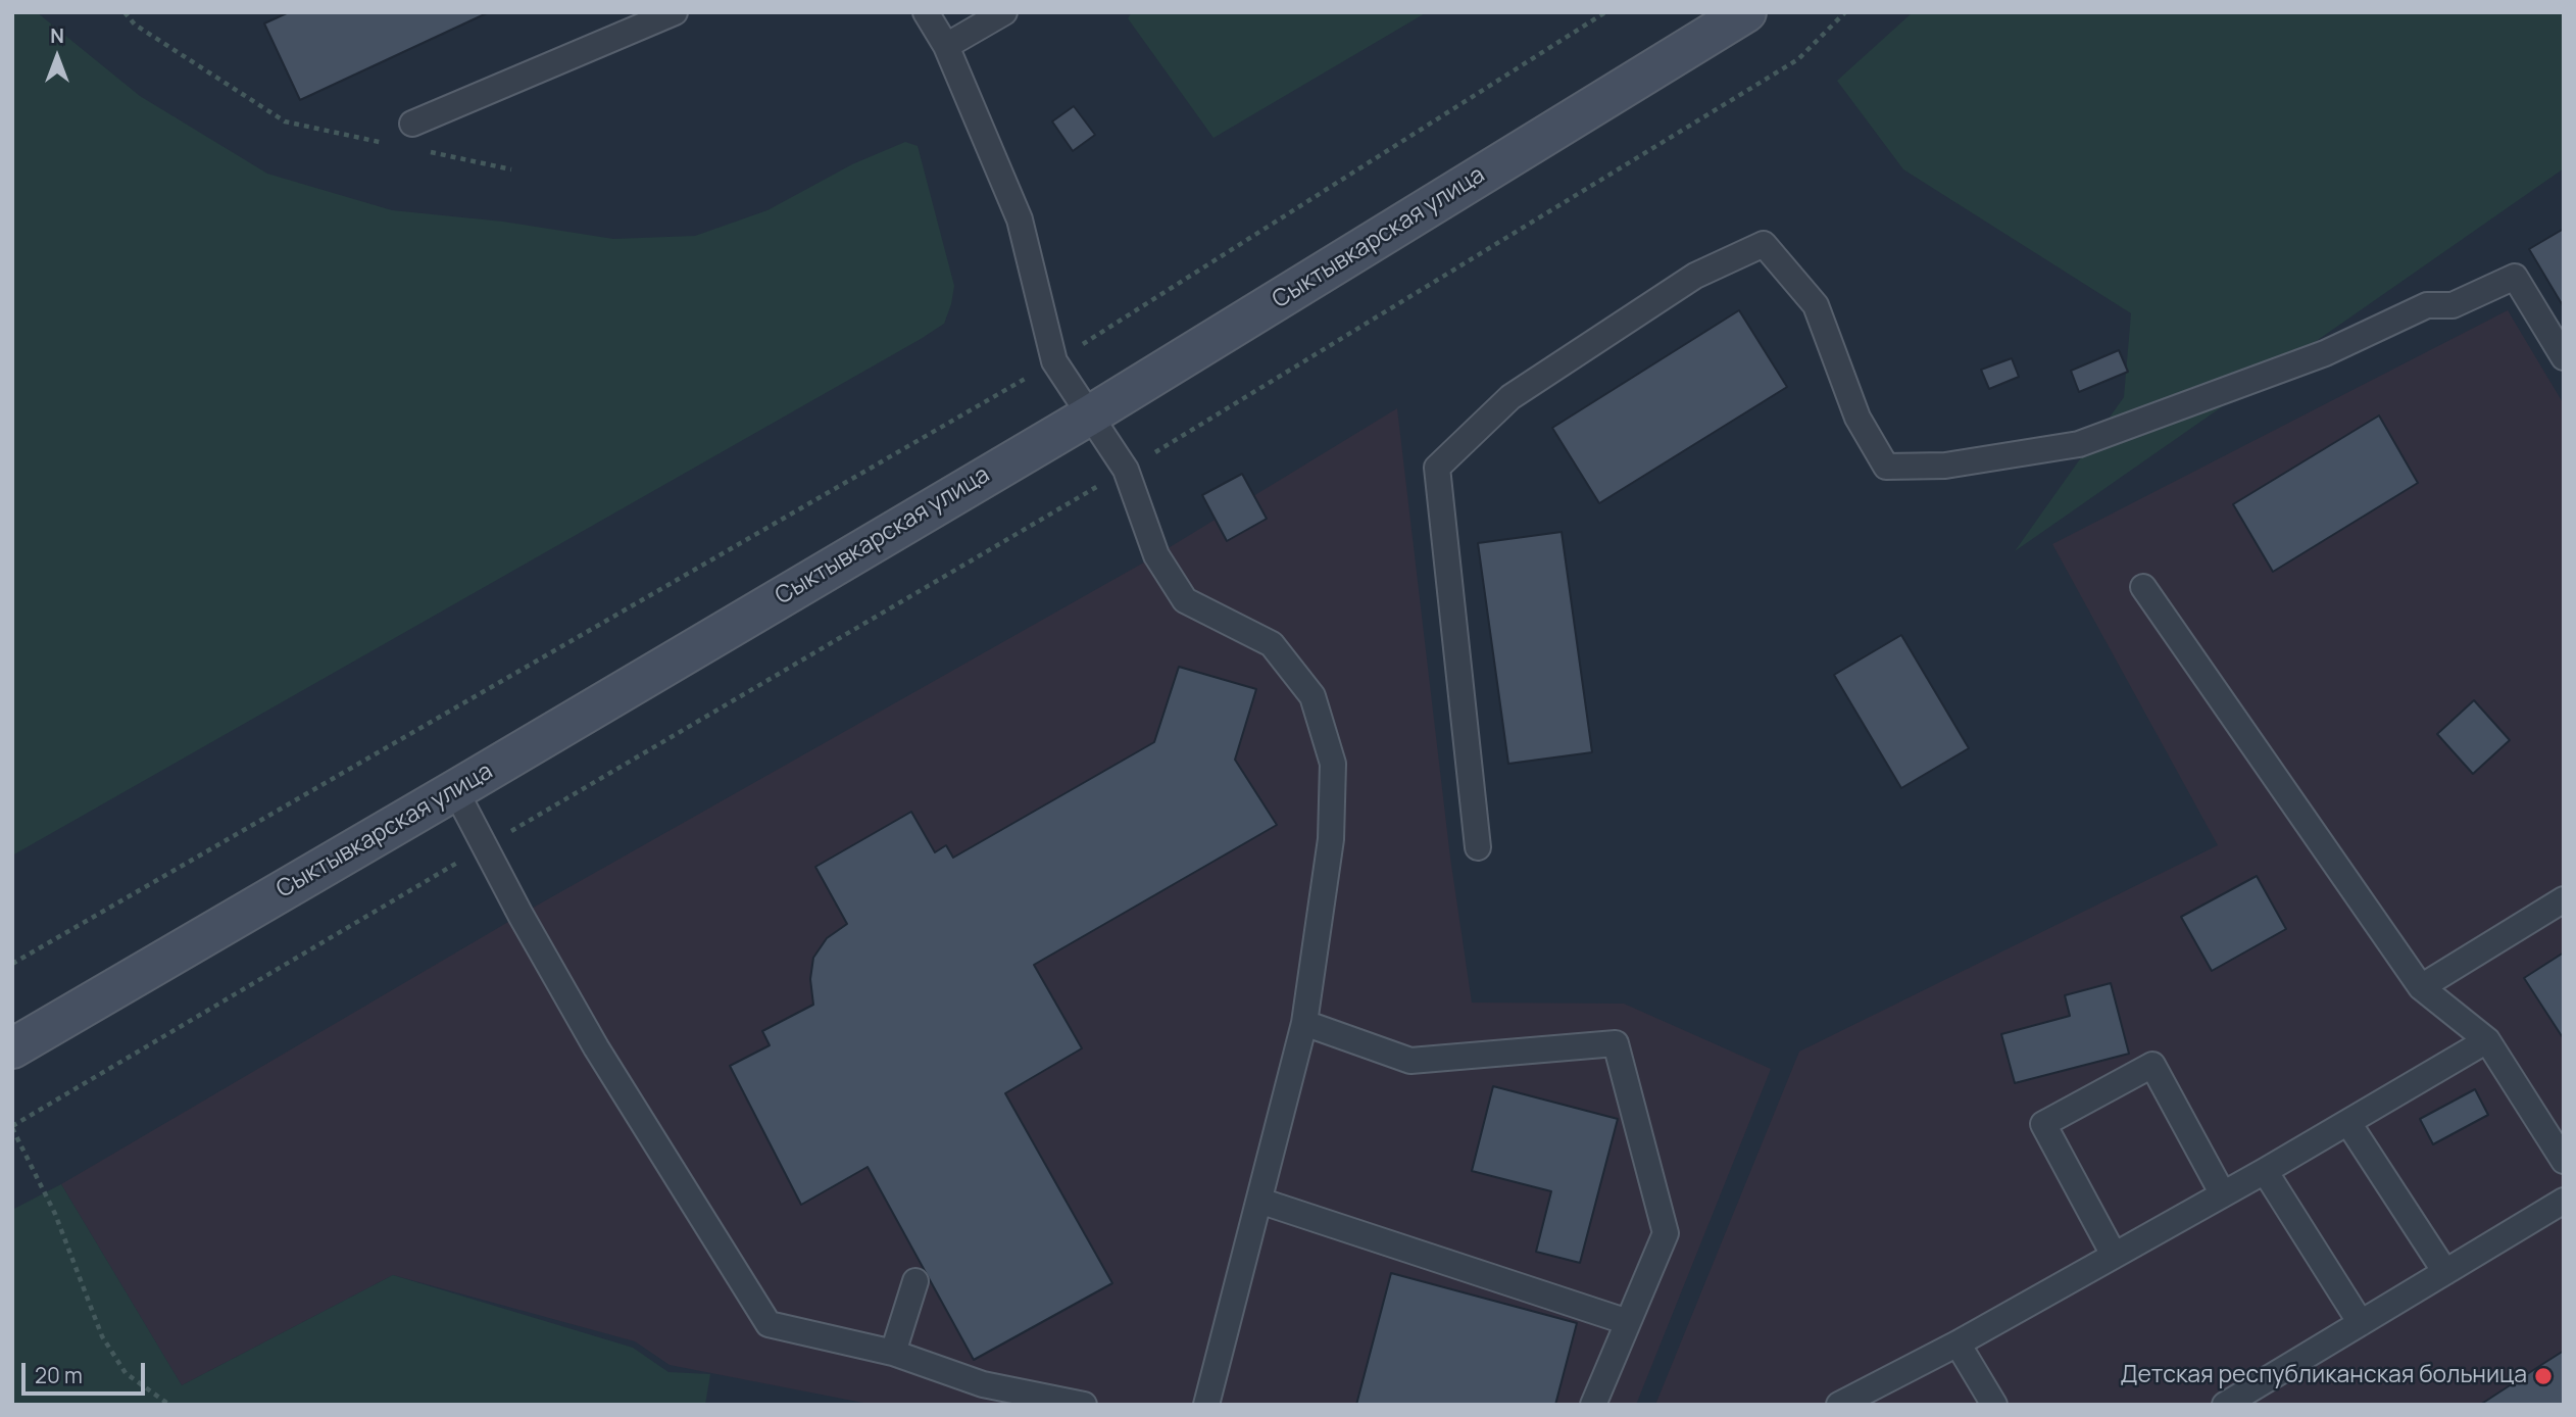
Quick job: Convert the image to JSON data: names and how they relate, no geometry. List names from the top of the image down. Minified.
{"streets":{"main road":["Сыктывкарская улица"]},"places":["Детская республиканская больница"],"scale_bar":"20 m","north":"top"}
